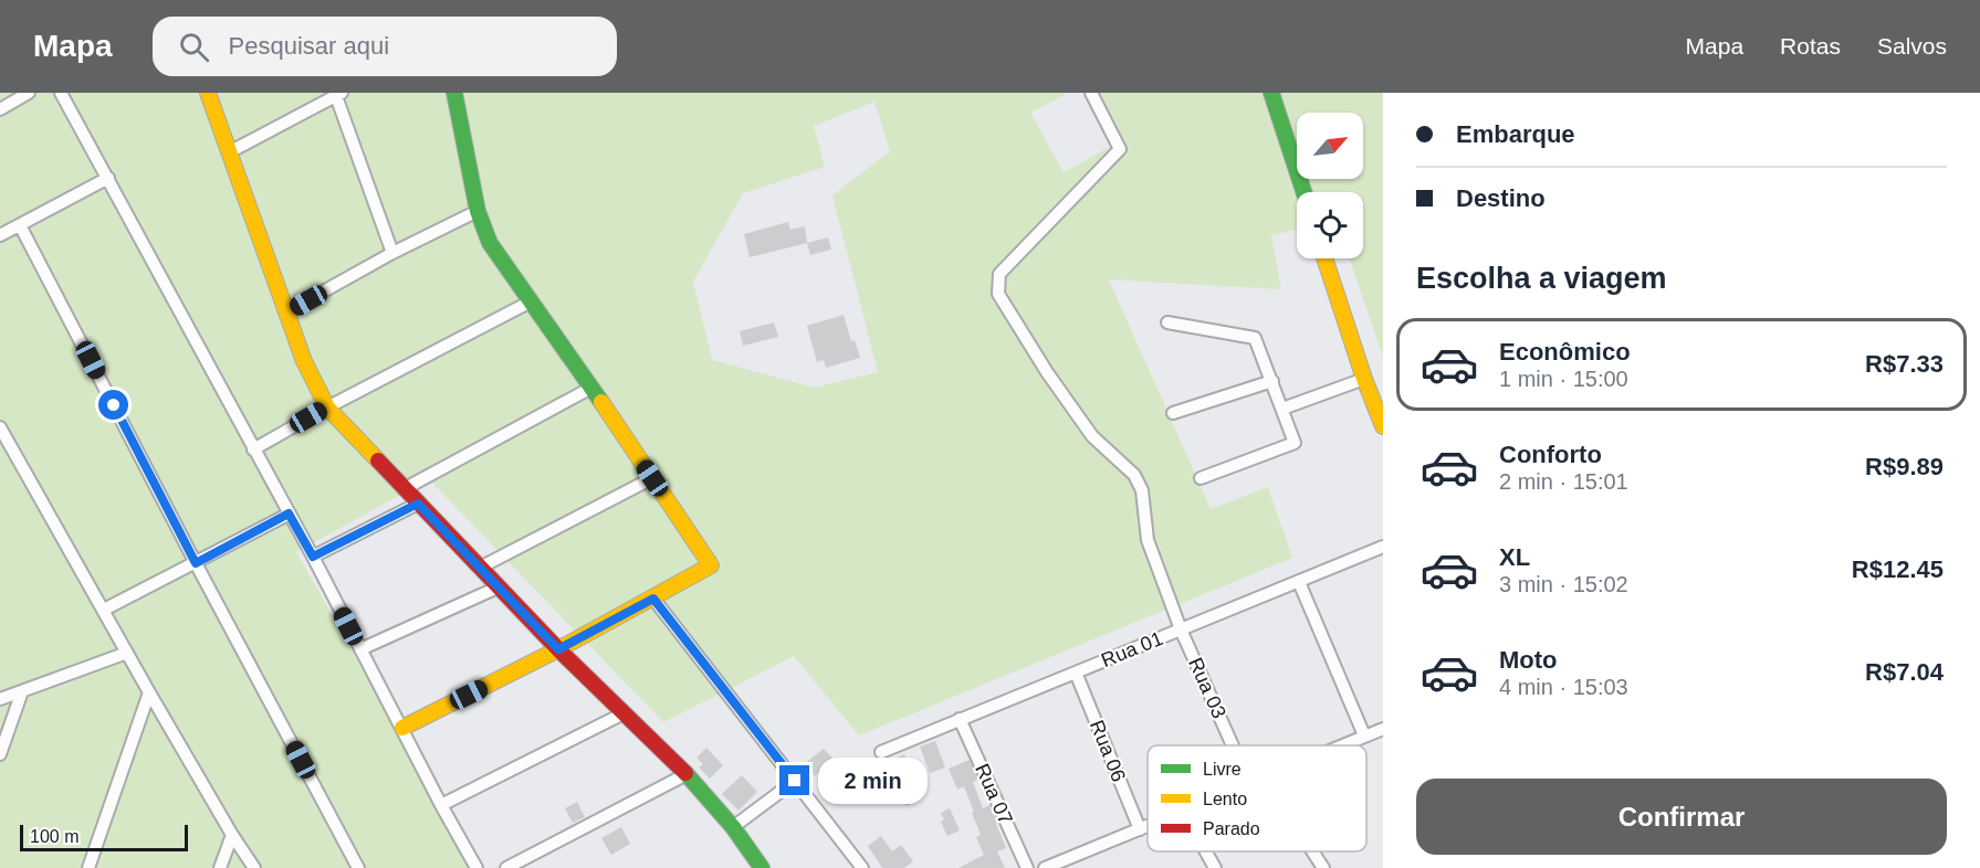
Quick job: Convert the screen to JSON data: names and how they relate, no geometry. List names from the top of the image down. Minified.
{"streets":{"street":["Rua 01","Rua 03","Rua 06","Rua 07"]},"crossings":[["Rua 01","Rua 03"],["Rua 01","Rua 06"],["Rua 01","Rua 07"]],"legend":["Livre","Lento","Parado"],"scale_bar":"100 m","north":"top right","page":{"header":"Mapa","search":"Pesquisar aqui","nav":["Mapa","Rotas","Salvos"],"banner":["Embarque","Destino"],"heading":"Escolha a viagem","list":[{"name":"Econômico","note":"1 min · 15:00","value":"R$7.33"},{"name":"Conforto","note":"2 min · 15:01","value":"R$9.89"},{"name":"XL","note":"3 min · 15:02","value":"R$12.45"},{"name":"Moto","note":"4 min · 15:03","value":"R$7.04"}],"bubble":"2 min","buttons":"Confirmar","scale":"100 m"}}
